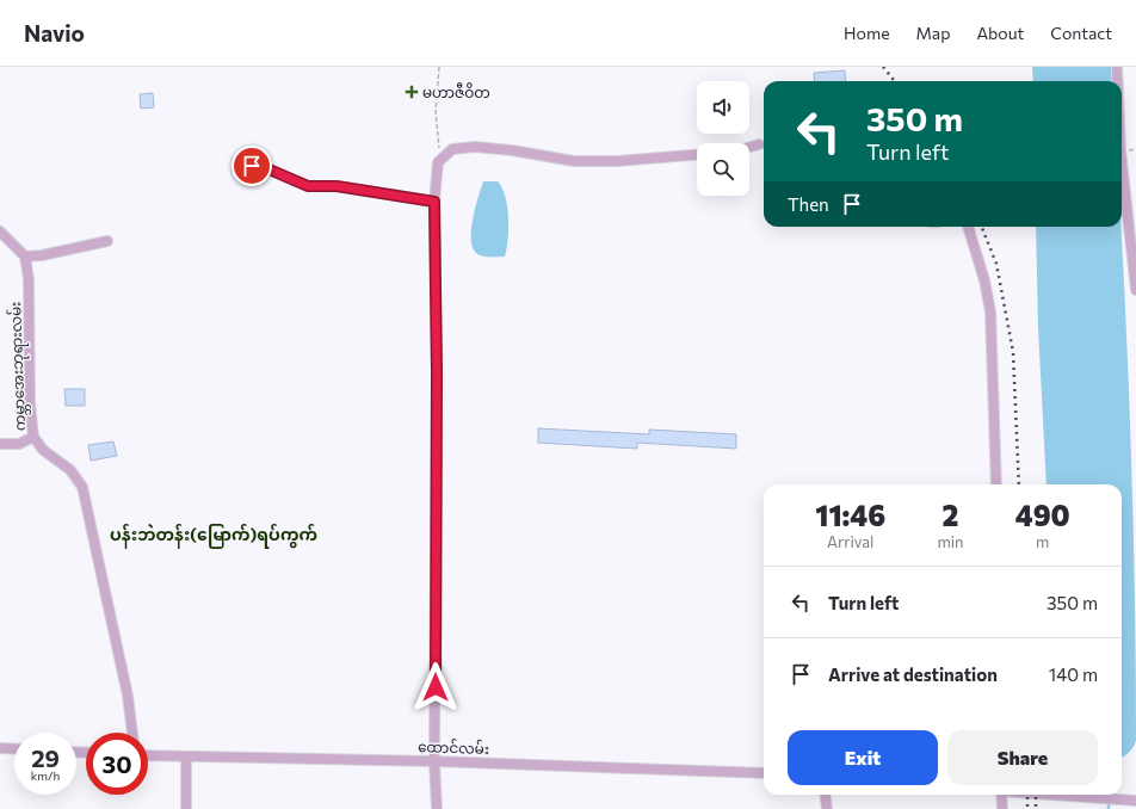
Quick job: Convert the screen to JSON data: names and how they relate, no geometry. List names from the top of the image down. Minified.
{"streets":{"street":["ကမ္ဘာအေးဘုရားလမ်း","ထောင်လမ်း"]},"districts":["ပန်းဘဲတန်း(မြောက်)ရပ်ကွက်"],"places":{"health":["မဟာဇီဝိတ"]},"page":{"header":"Navio","nav":["Home","Map","About","Contact"],"turn":["350 m","Turn left"],"then":"Then","eta":["11:46","Arrival","2","min","490","m"],"list":[{"name":"Turn left","value":"350 m"},{"name":"Arrive at destination","value":"140 m"}],"buttons":["Exit","Share"],"speed":"29 km/h","limit":"30"}}
